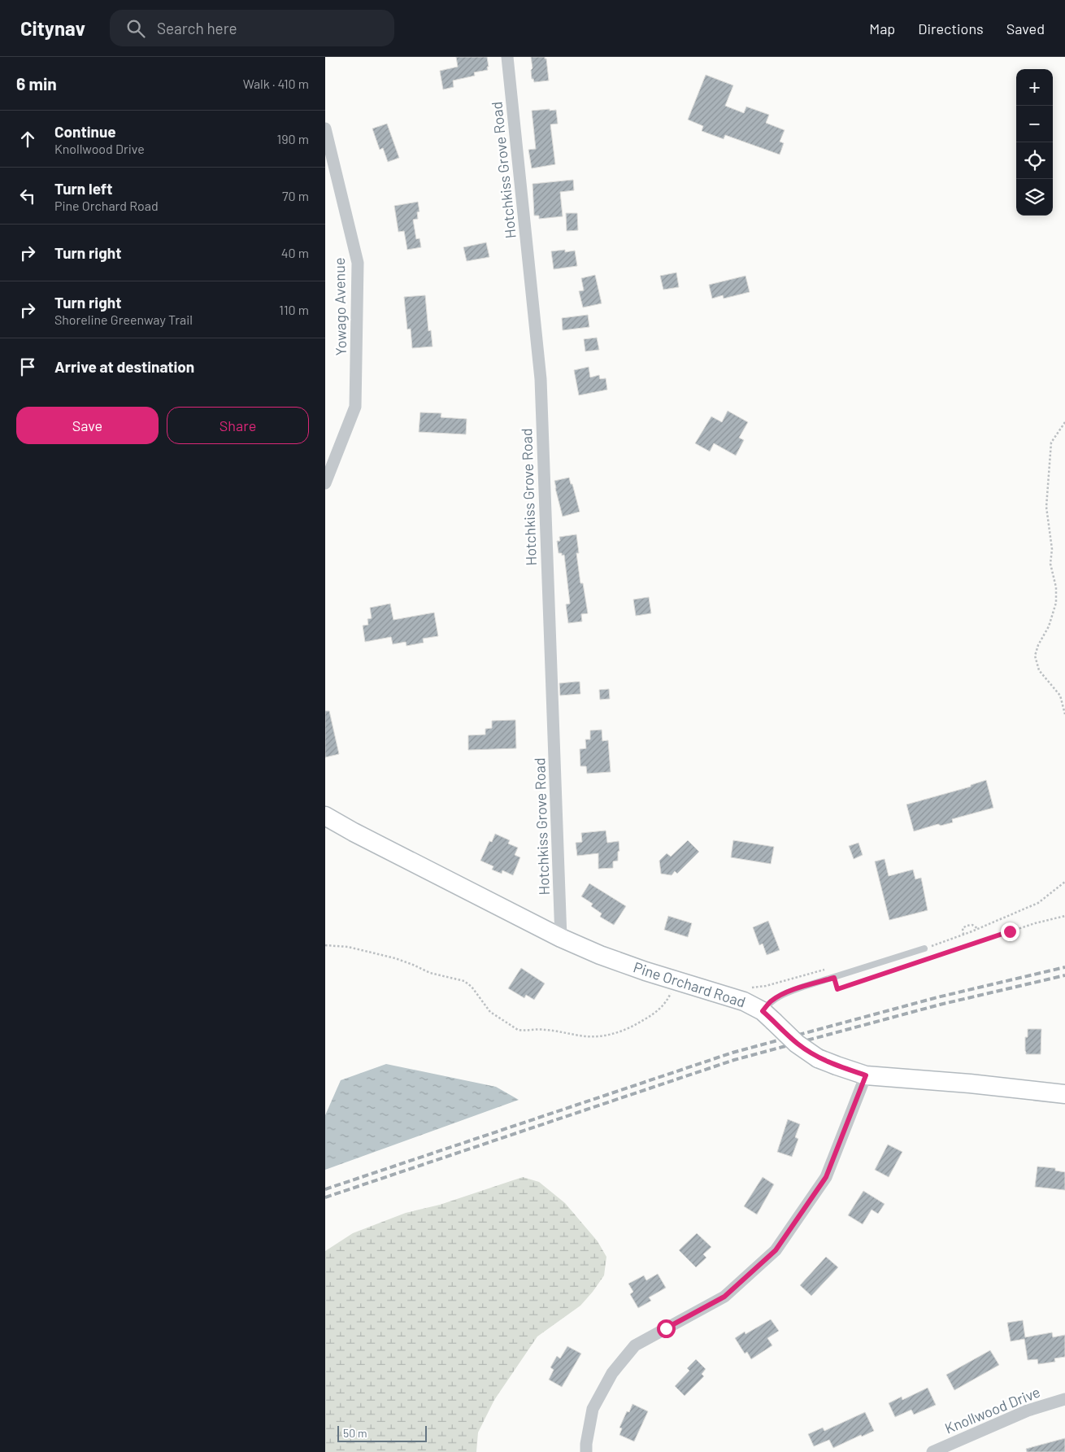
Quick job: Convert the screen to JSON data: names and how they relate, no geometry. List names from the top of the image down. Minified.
{"streets":{"street":["Hotchkiss Grove Road","Yowago Avenue","Pine Orchard Road","Knollwood Drive"]},"crossings":[["Hotchkiss Grove Road","Pine Orchard Road"]],"scale_bar":"50 m","page":{"header":"Citynav","search":"Search here","nav":["Map","Directions","Saved"],"heading":["6 min","Walk · 410 m"],"map_buttons":["+","−"],"list":[["Continue","Knollwood Drive","190 m"],["Turn left","Pine Orchard Road","70 m"],["Turn right","40 m"],["Turn right","Shoreline Greenway Trail","110 m"],"Arrive at destination"],"buttons":["Save","Share"],"scale":"50 m"}}
